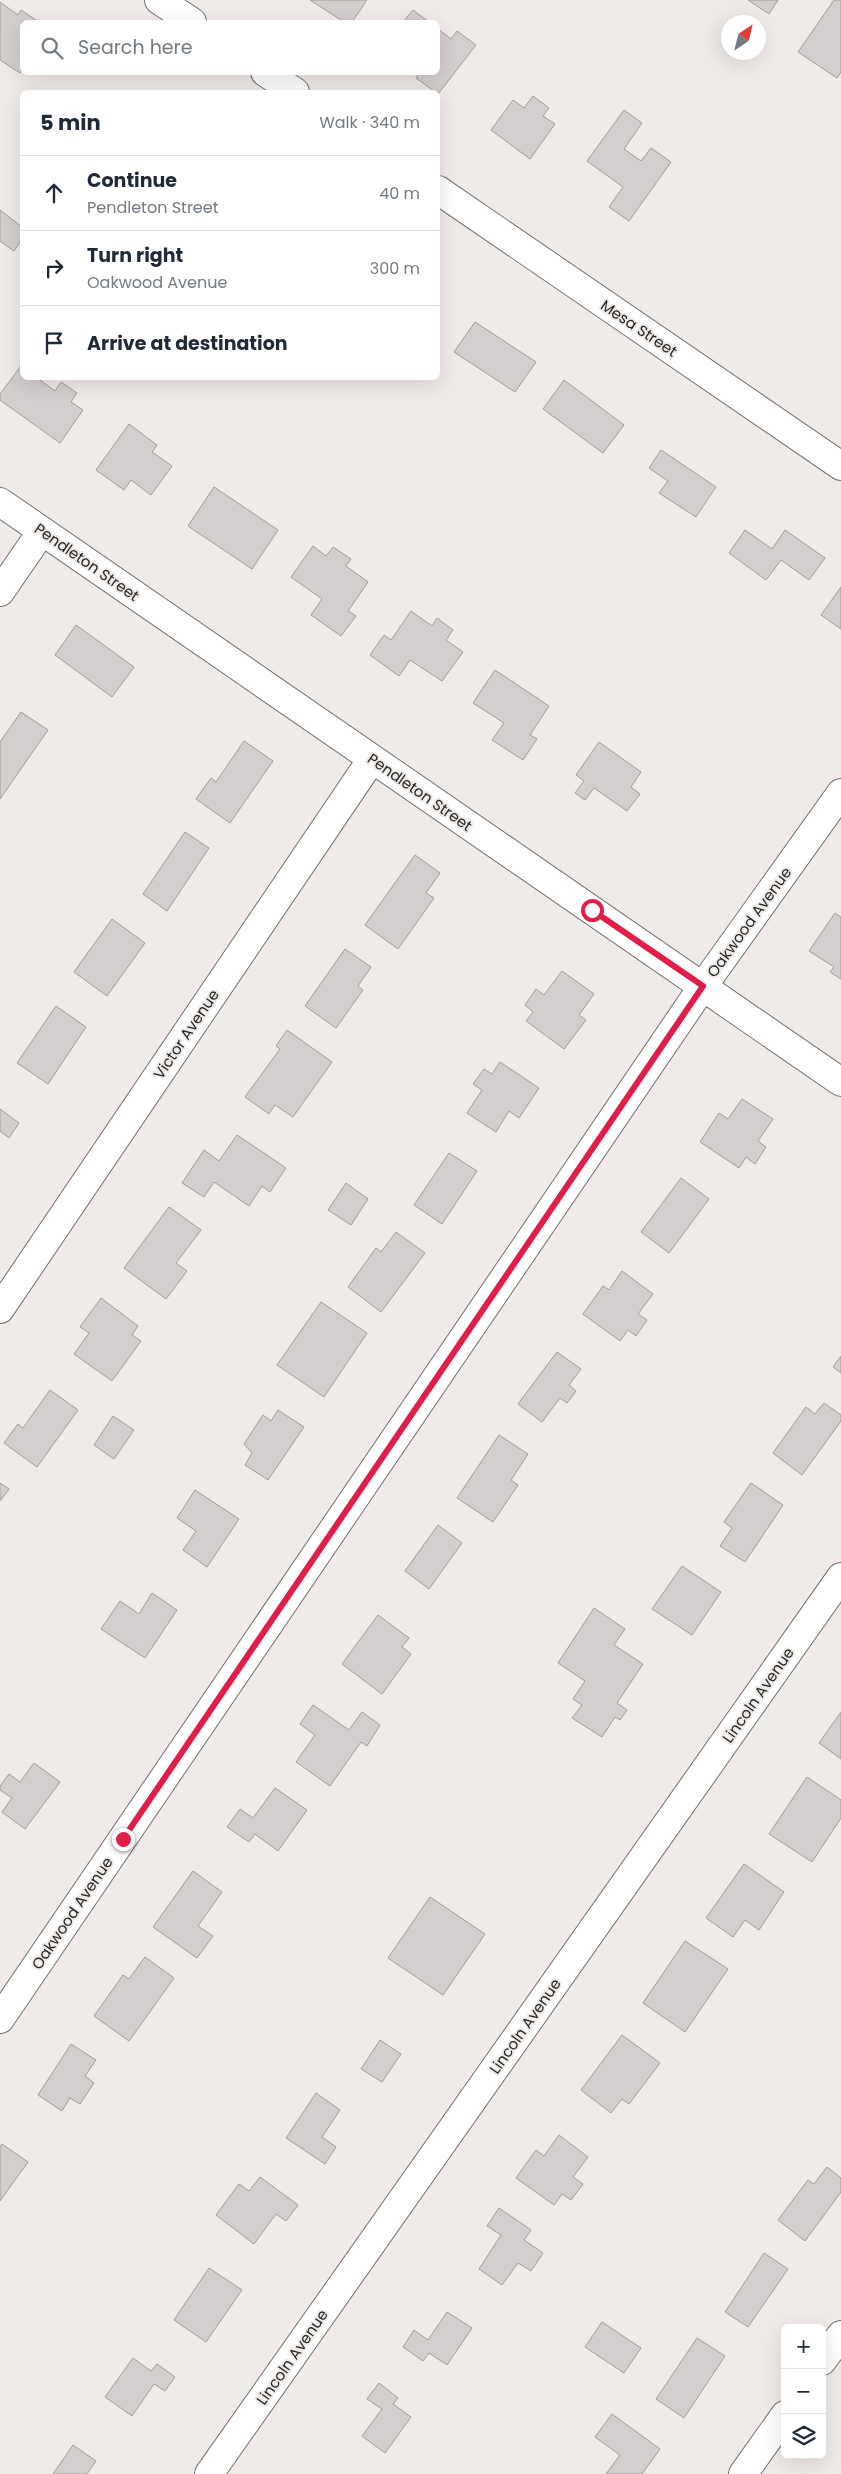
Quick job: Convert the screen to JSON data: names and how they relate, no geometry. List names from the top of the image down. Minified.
{"streets":{"street":["Mesa Street","Pendleton Street","Oakwood Avenue","Victor Avenue","Lincoln Avenue"]},"crossings":[["Pendleton Street","Oakwood Avenue"],["Pendleton Street","Victor Avenue"]],"north":"top right","page":{"search":"Search here","heading":["5 min","Walk · 340 m"],"list":[["Continue","Pendleton Street","40 m"],["Turn right","Oakwood Avenue","300 m"],"Arrive at destination"],"map_buttons":["+","−"]}}
